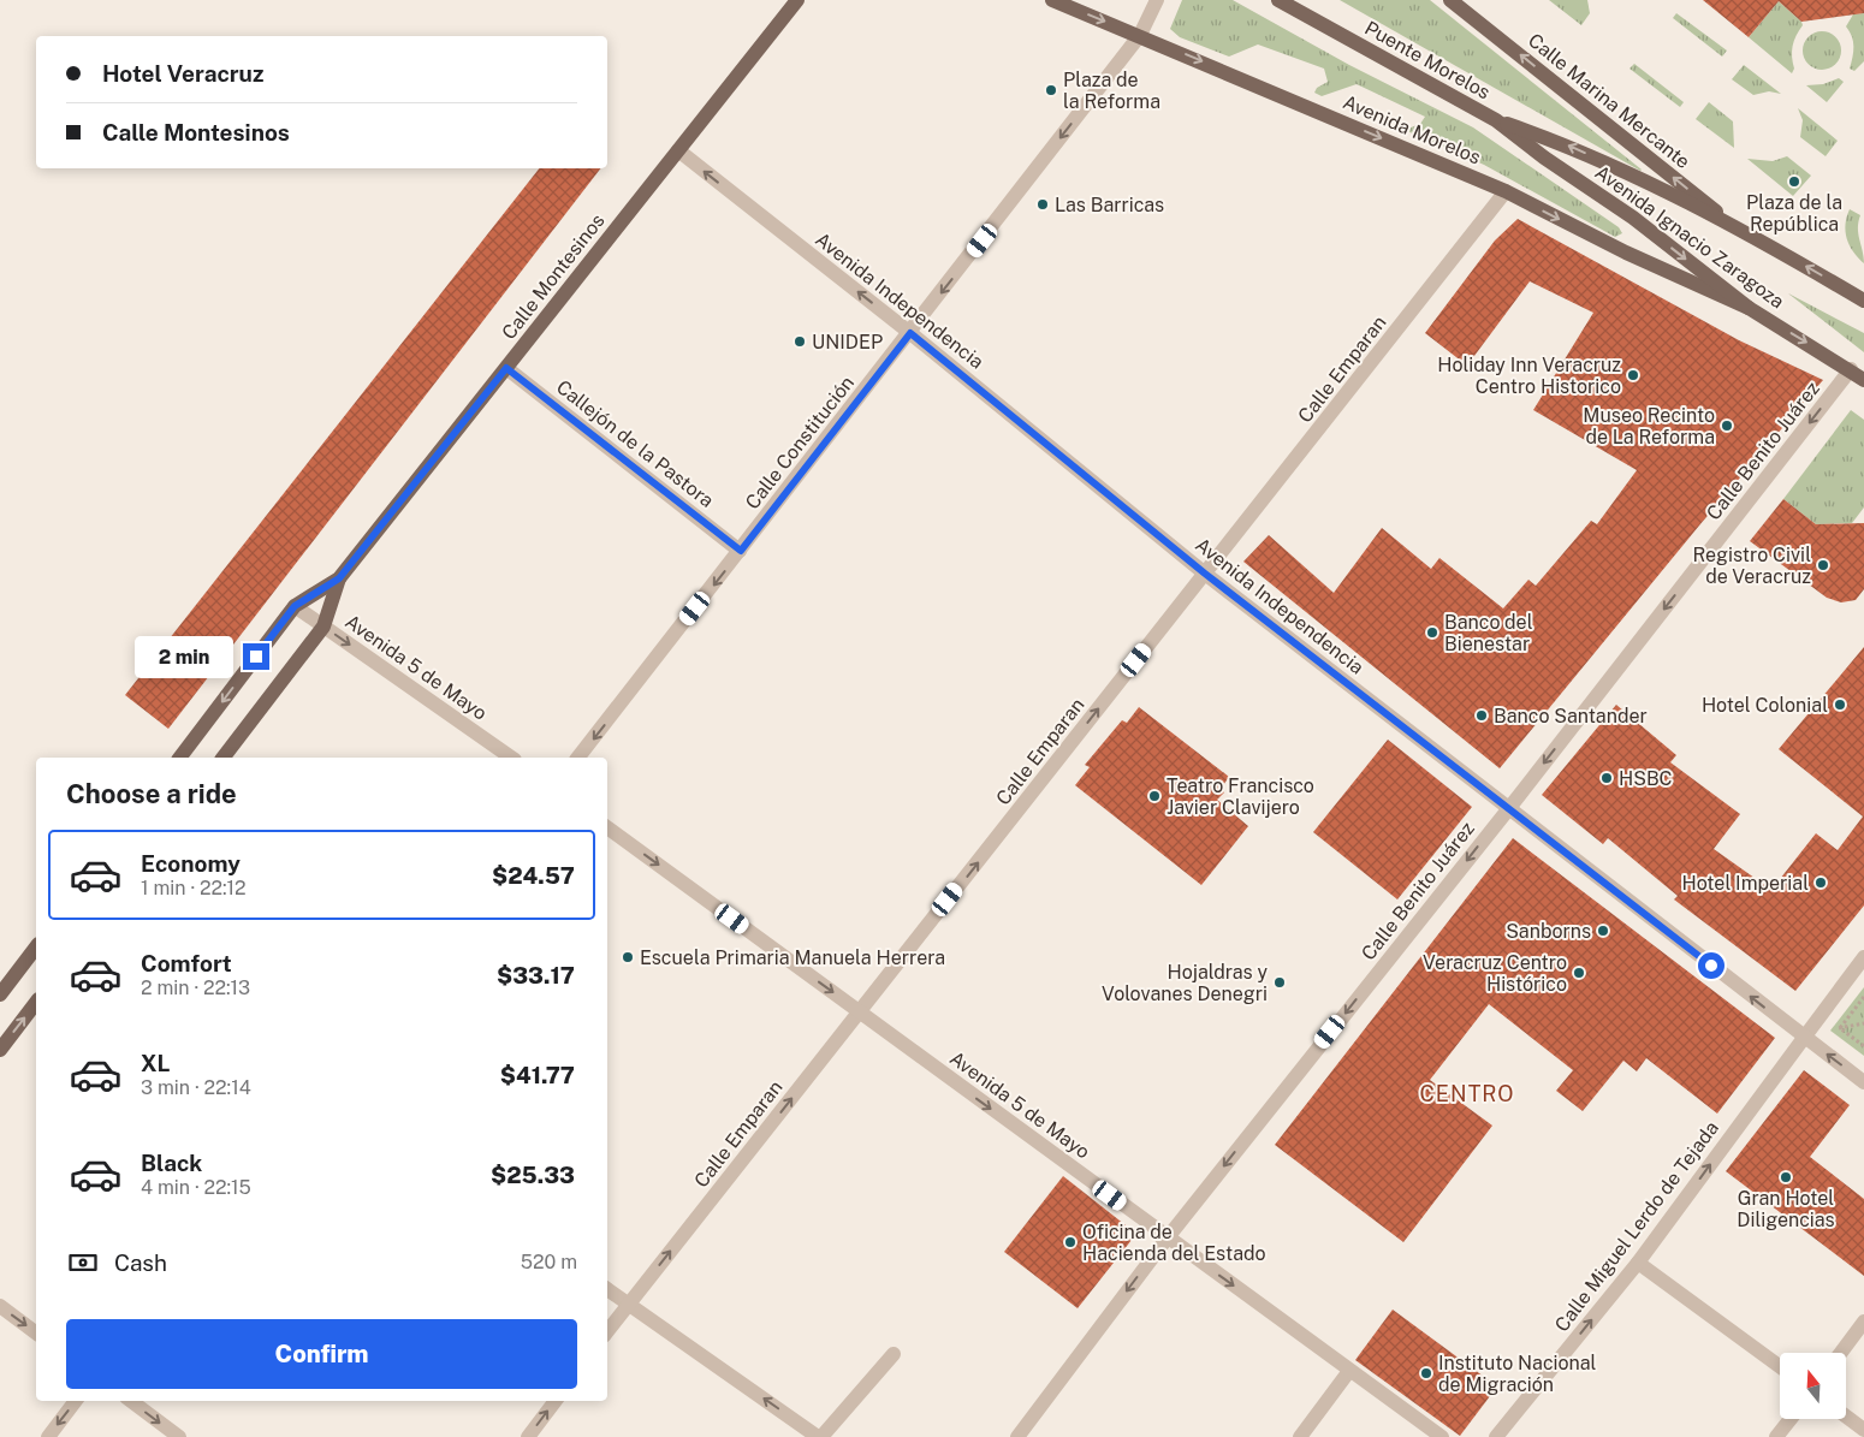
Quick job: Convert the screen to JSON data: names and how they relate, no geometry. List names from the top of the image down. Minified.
{"streets":{"main road":["Puente Morelos","Calle Marina Mercante","Avenida Morelos","Avenida Ignacio Zaragoza","Calle Montesinos"],"street":["Avenida Independencia","Calle Emparan","Calle Constitución","Callejón de la Pastora","Calle Benito Juárez","Avenida 5 de Mayo","Calle Miguel Lerdo de Tejada"]},"crossings":[["Puente Morelos","Calle Marina Mercante"],["Puente Morelos","Avenida Ignacio Zaragoza"],["Calle Marina Mercante","Avenida Ignacio Zaragoza"],["Avenida Morelos","Avenida Ignacio Zaragoza"],["Avenida Morelos","Calle Emparan"],["Avenida Morelos","Calle Constitución"],["Avenida Ignacio Zaragoza","Calle Benito Juárez"],["Calle Montesinos","Avenida Independencia"],["Calle Montesinos","Callejón de la Pastora"],["Calle Montesinos","Avenida 5 de Mayo"],["Avenida Independencia","Calle Emparan"],["Avenida Independencia","Calle Constitución"],["Avenida Independencia","Calle Benito Juárez"],["Avenida Independencia","Calle Miguel Lerdo de Tejada"],["Calle Emparan","Avenida 5 de Mayo"],["Calle Constitución","Callejón de la Pastora"],["Calle Benito Juárez","Avenida 5 de Mayo"]],"one_way":["Calle Marina Mercante","Avenida Morelos","Avenida Ignacio Zaragoza","Avenida Independencia","Calle Emparan","Calle Constitución","Calle Benito Juárez","Avenida 5 de Mayo","Calle Miguel Lerdo de Tejada"],"districts":["CENTRO"],"places":["Plaza de la Reforma","Plaza de la República","Las Barricas","UNIDEP","Holiday Inn Veracruz Centro Historico","Museo Recinto de La Reforma","Registro Civil de Veracruz","Banco del Bienestar","Hotel Colonial","Banco Santander","HSBC","Teatro Francisco Javier Clavijero","Hotel Imperial","Sanborns","Escuela Primaria Manuela Herrera","Veracruz Centro Histórico","Hojaldras y Volovanes Denegri","Gran Hotel Diligencias","Oficina de Hacienda del Estado","Instituto Nacional de Migración"],"north":"top","page":{"banner":["Hotel Veracruz","Calle Montesinos"],"bubble":"2 min","heading":"Choose a ride","list":[{"name":"Economy","note":"1 min · 22:12","value":"$24.57"},{"name":"Comfort","note":"2 min · 22:13","value":"$33.17"},{"name":"XL","note":"3 min · 22:14","value":"$41.77"},{"name":"Black","note":"4 min · 22:15","value":"$25.33"}],"pay":["Cash","520 m"],"buttons":"Confirm"}}
